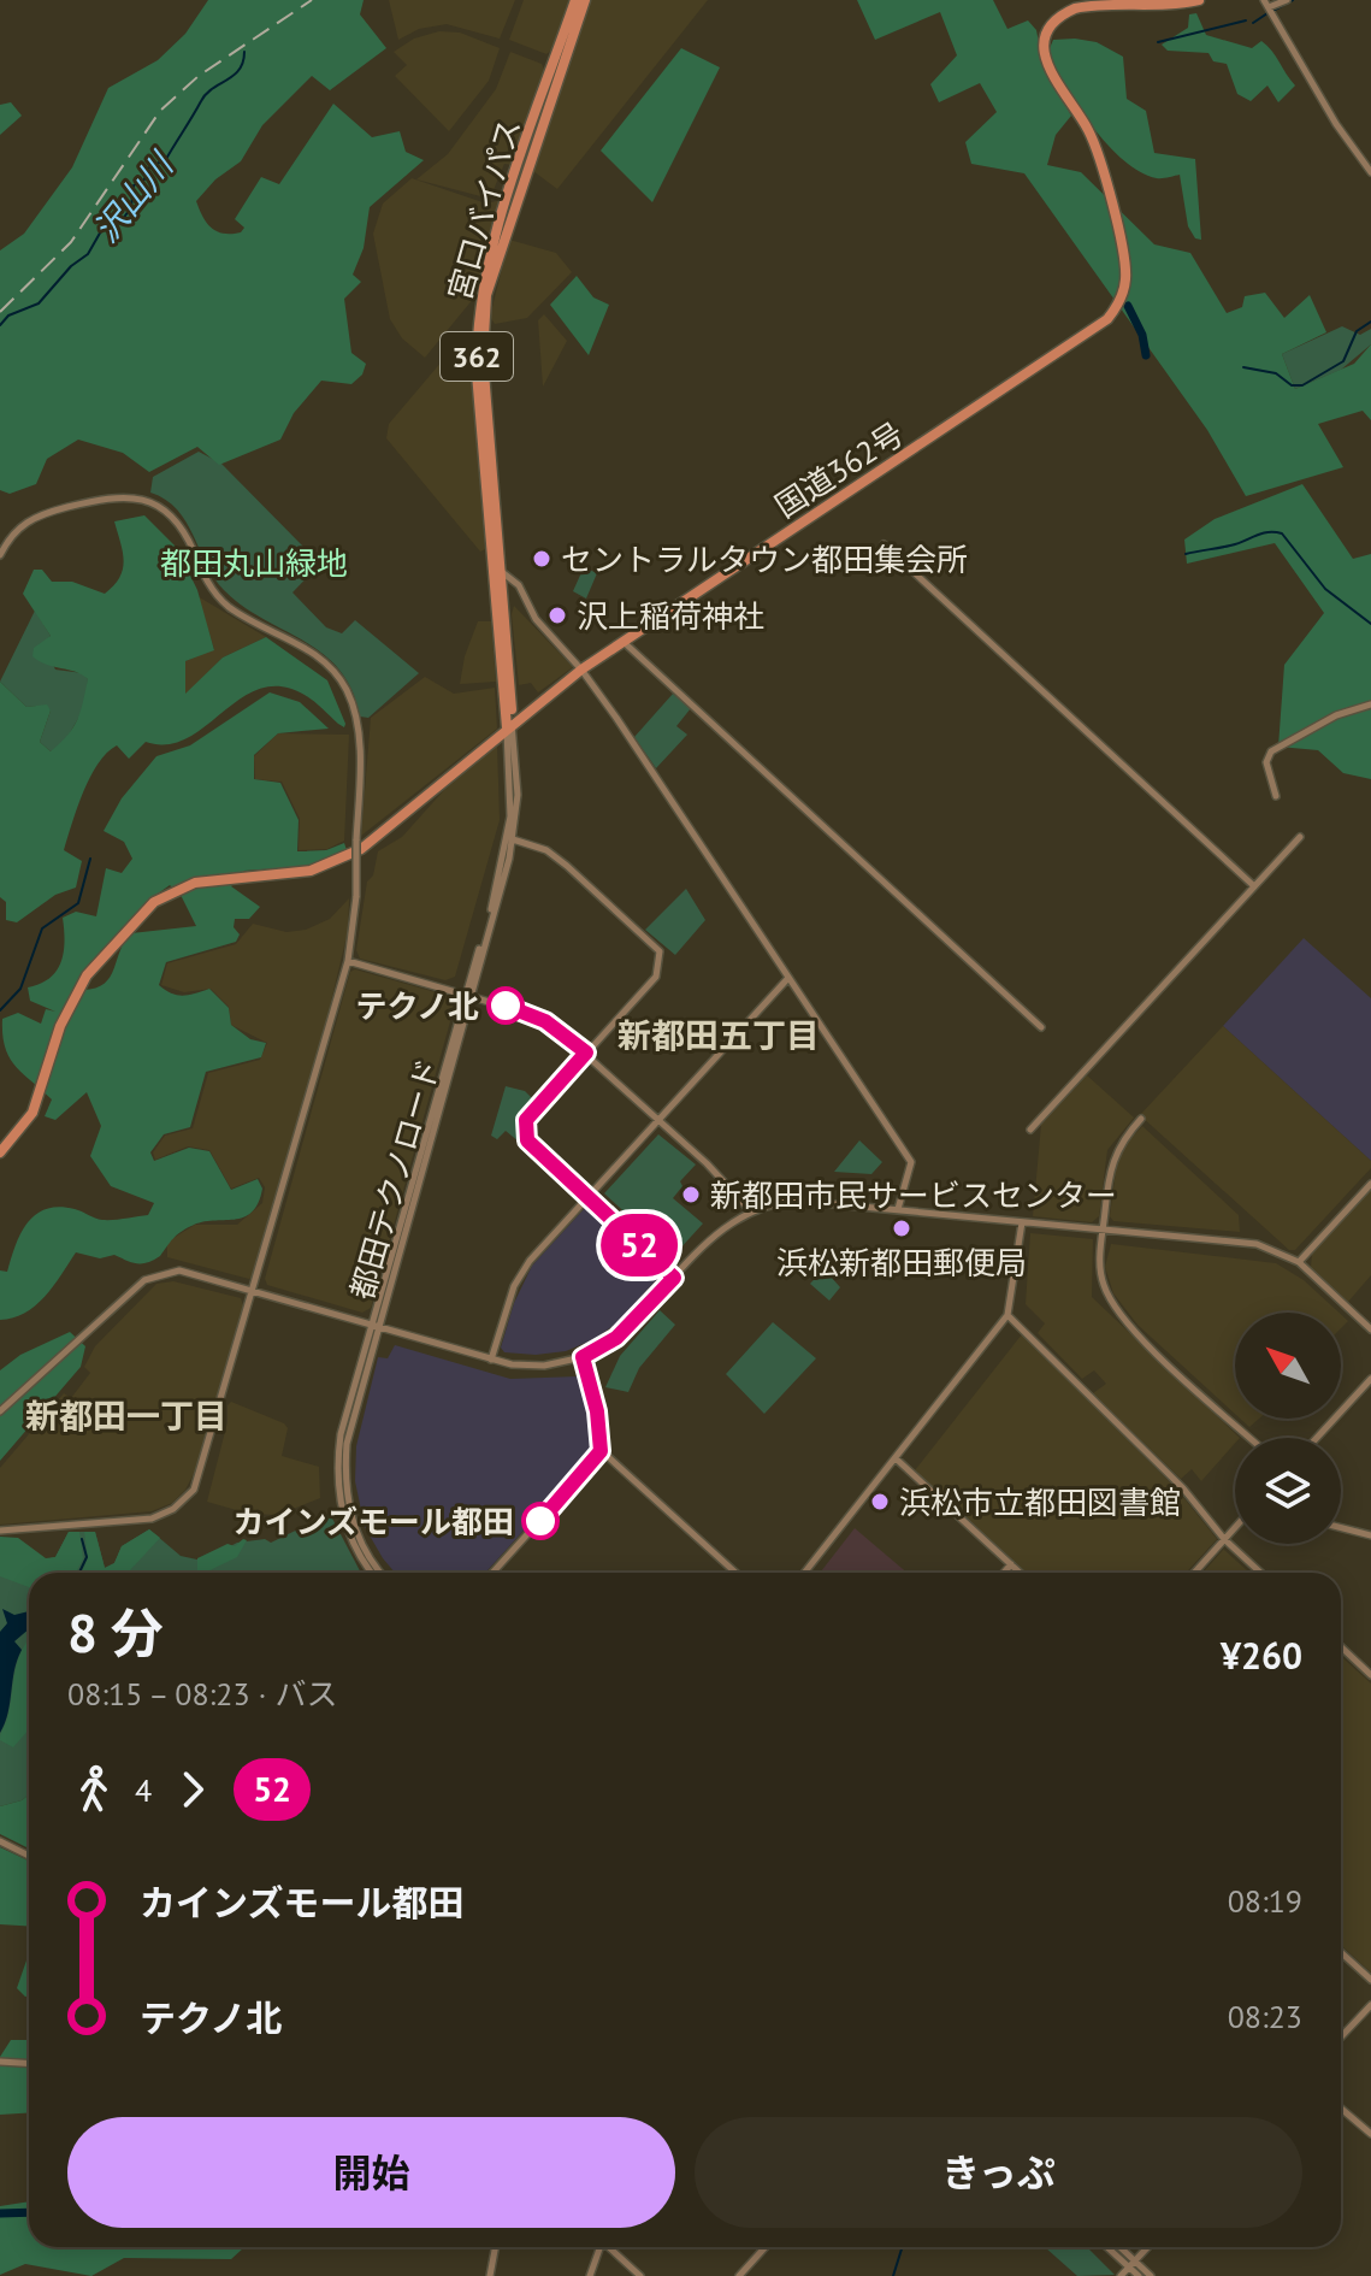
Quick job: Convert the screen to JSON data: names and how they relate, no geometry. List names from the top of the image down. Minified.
{"streets":{"highway":["宮口バイパス","362","国道362号"],"street":["都田テクノロード"]},"crossings":[["宮口バイパス","国道362号"],["宮口バイパス","都田テクノロード"],["国道362号","都田テクノロード"]],"districts":["新都田五丁目","新都田一丁目"],"water":["沢山川"],"parks":["都田丸山緑地"],"places":["セントラルタウン都田集会所","沢上稲荷神社","テクノ北","新都田市民サービスセンター","浜松新都田郵便局","浜松市立都田図書館","カインズモール都田"],"lines":["bus line 52"],"north":"top left","page":{"on_map":"52","heading":["8 分","08:15 – 08:23 · バス","¥260"],"legs":["4","52"],"list":[{"name":"カインズモール都田","value":"08:19"},{"name":"テクノ北","value":"08:23"}],"buttons":["開始","きっぷ"]}}
